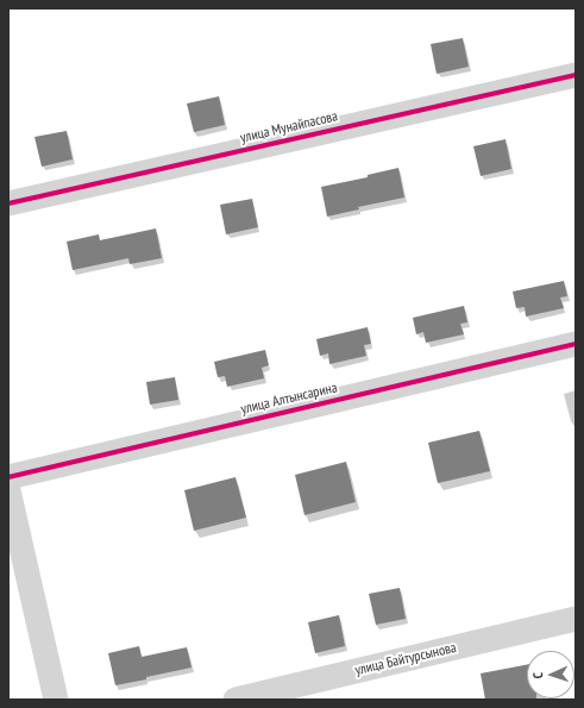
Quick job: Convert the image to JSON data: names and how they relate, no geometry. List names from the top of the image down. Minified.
{"streets":{"street":["улица Мунайпасова","улица Алтынсарина","улица Байтурсынова"]},"north":"left"}
